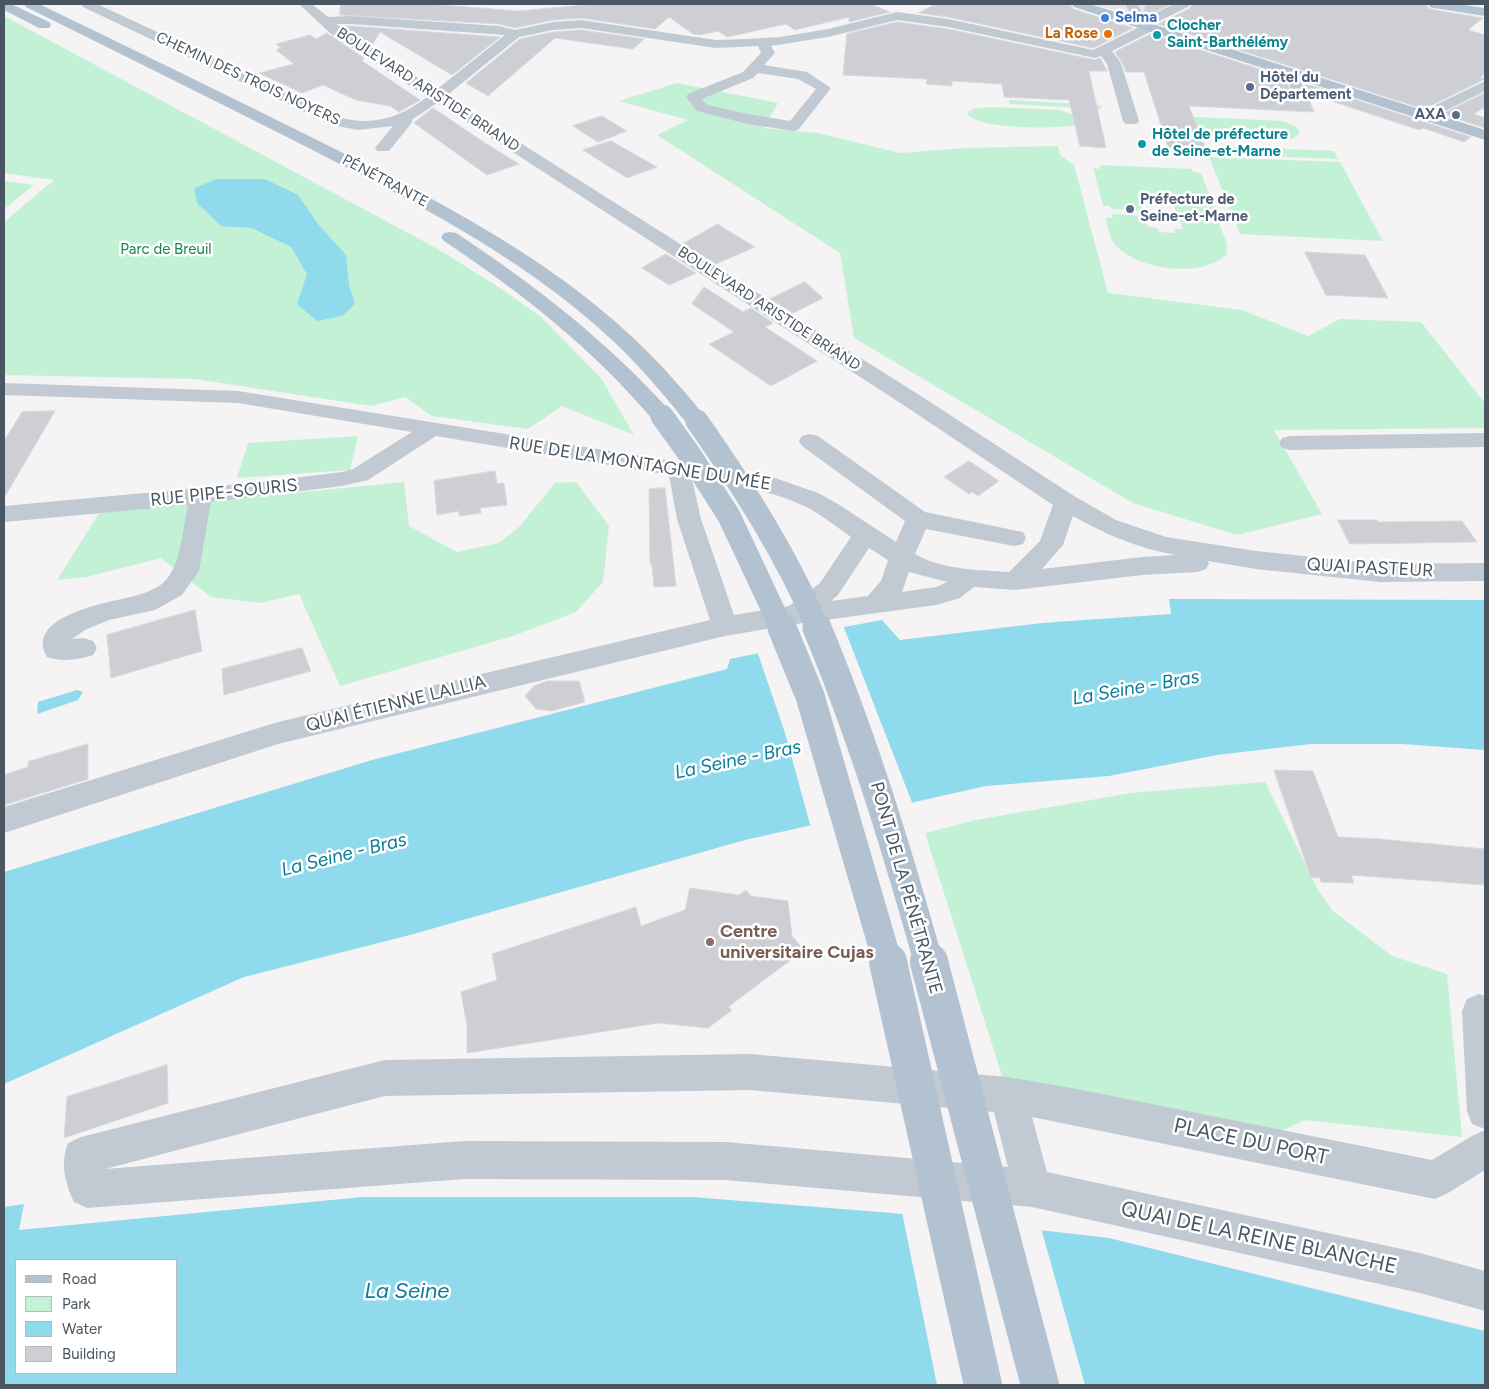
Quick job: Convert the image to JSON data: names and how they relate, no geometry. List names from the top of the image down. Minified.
{"streets":{"main road":["PÉNÉTRANTE","PONT DE LA PÉNÉTRANTE"],"street":["CHEMIN DES TROIS NOYERS","BOULEVARD ARISTIDE BRIAND","RUE DE LA MONTAGNE DU MÉE","RUE PIPE-SOURIS","QUAI PASTEUR","QUAI ÉTIENNE LALLIA","PLACE DU PORT","QUAI DE LA REINE BLANCHE"]},"crossings":[["CHEMIN DES TROIS NOYERS","BOULEVARD ARISTIDE BRIAND"],["BOULEVARD ARISTIDE BRIAND","RUE DE LA MONTAGNE DU MÉE"],["BOULEVARD ARISTIDE BRIAND","QUAI PASTEUR"],["PÉNÉTRANTE","PONT DE LA PÉNÉTRANTE"],["RUE DE LA MONTAGNE DU MÉE","RUE PIPE-SOURIS"],["RUE DE LA MONTAGNE DU MÉE","QUAI PASTEUR"],["RUE DE LA MONTAGNE DU MÉE","QUAI ÉTIENNE LALLIA"],["PLACE DU PORT","QUAI DE LA REINE BLANCHE"]],"water":["La Seine - Bras","La Seine"],"parks":["Parc de Breuil"],"places":["Selma","La Rose","Clocher Saint-Barthélémy","Hôtel du Département","AXA","Hôtel de préfecture de Seine-et-Marne","Préfecture de Seine-et-Marne","Centre universitaire Cujas"],"legend":["Road","Park","Water","Building"]}
